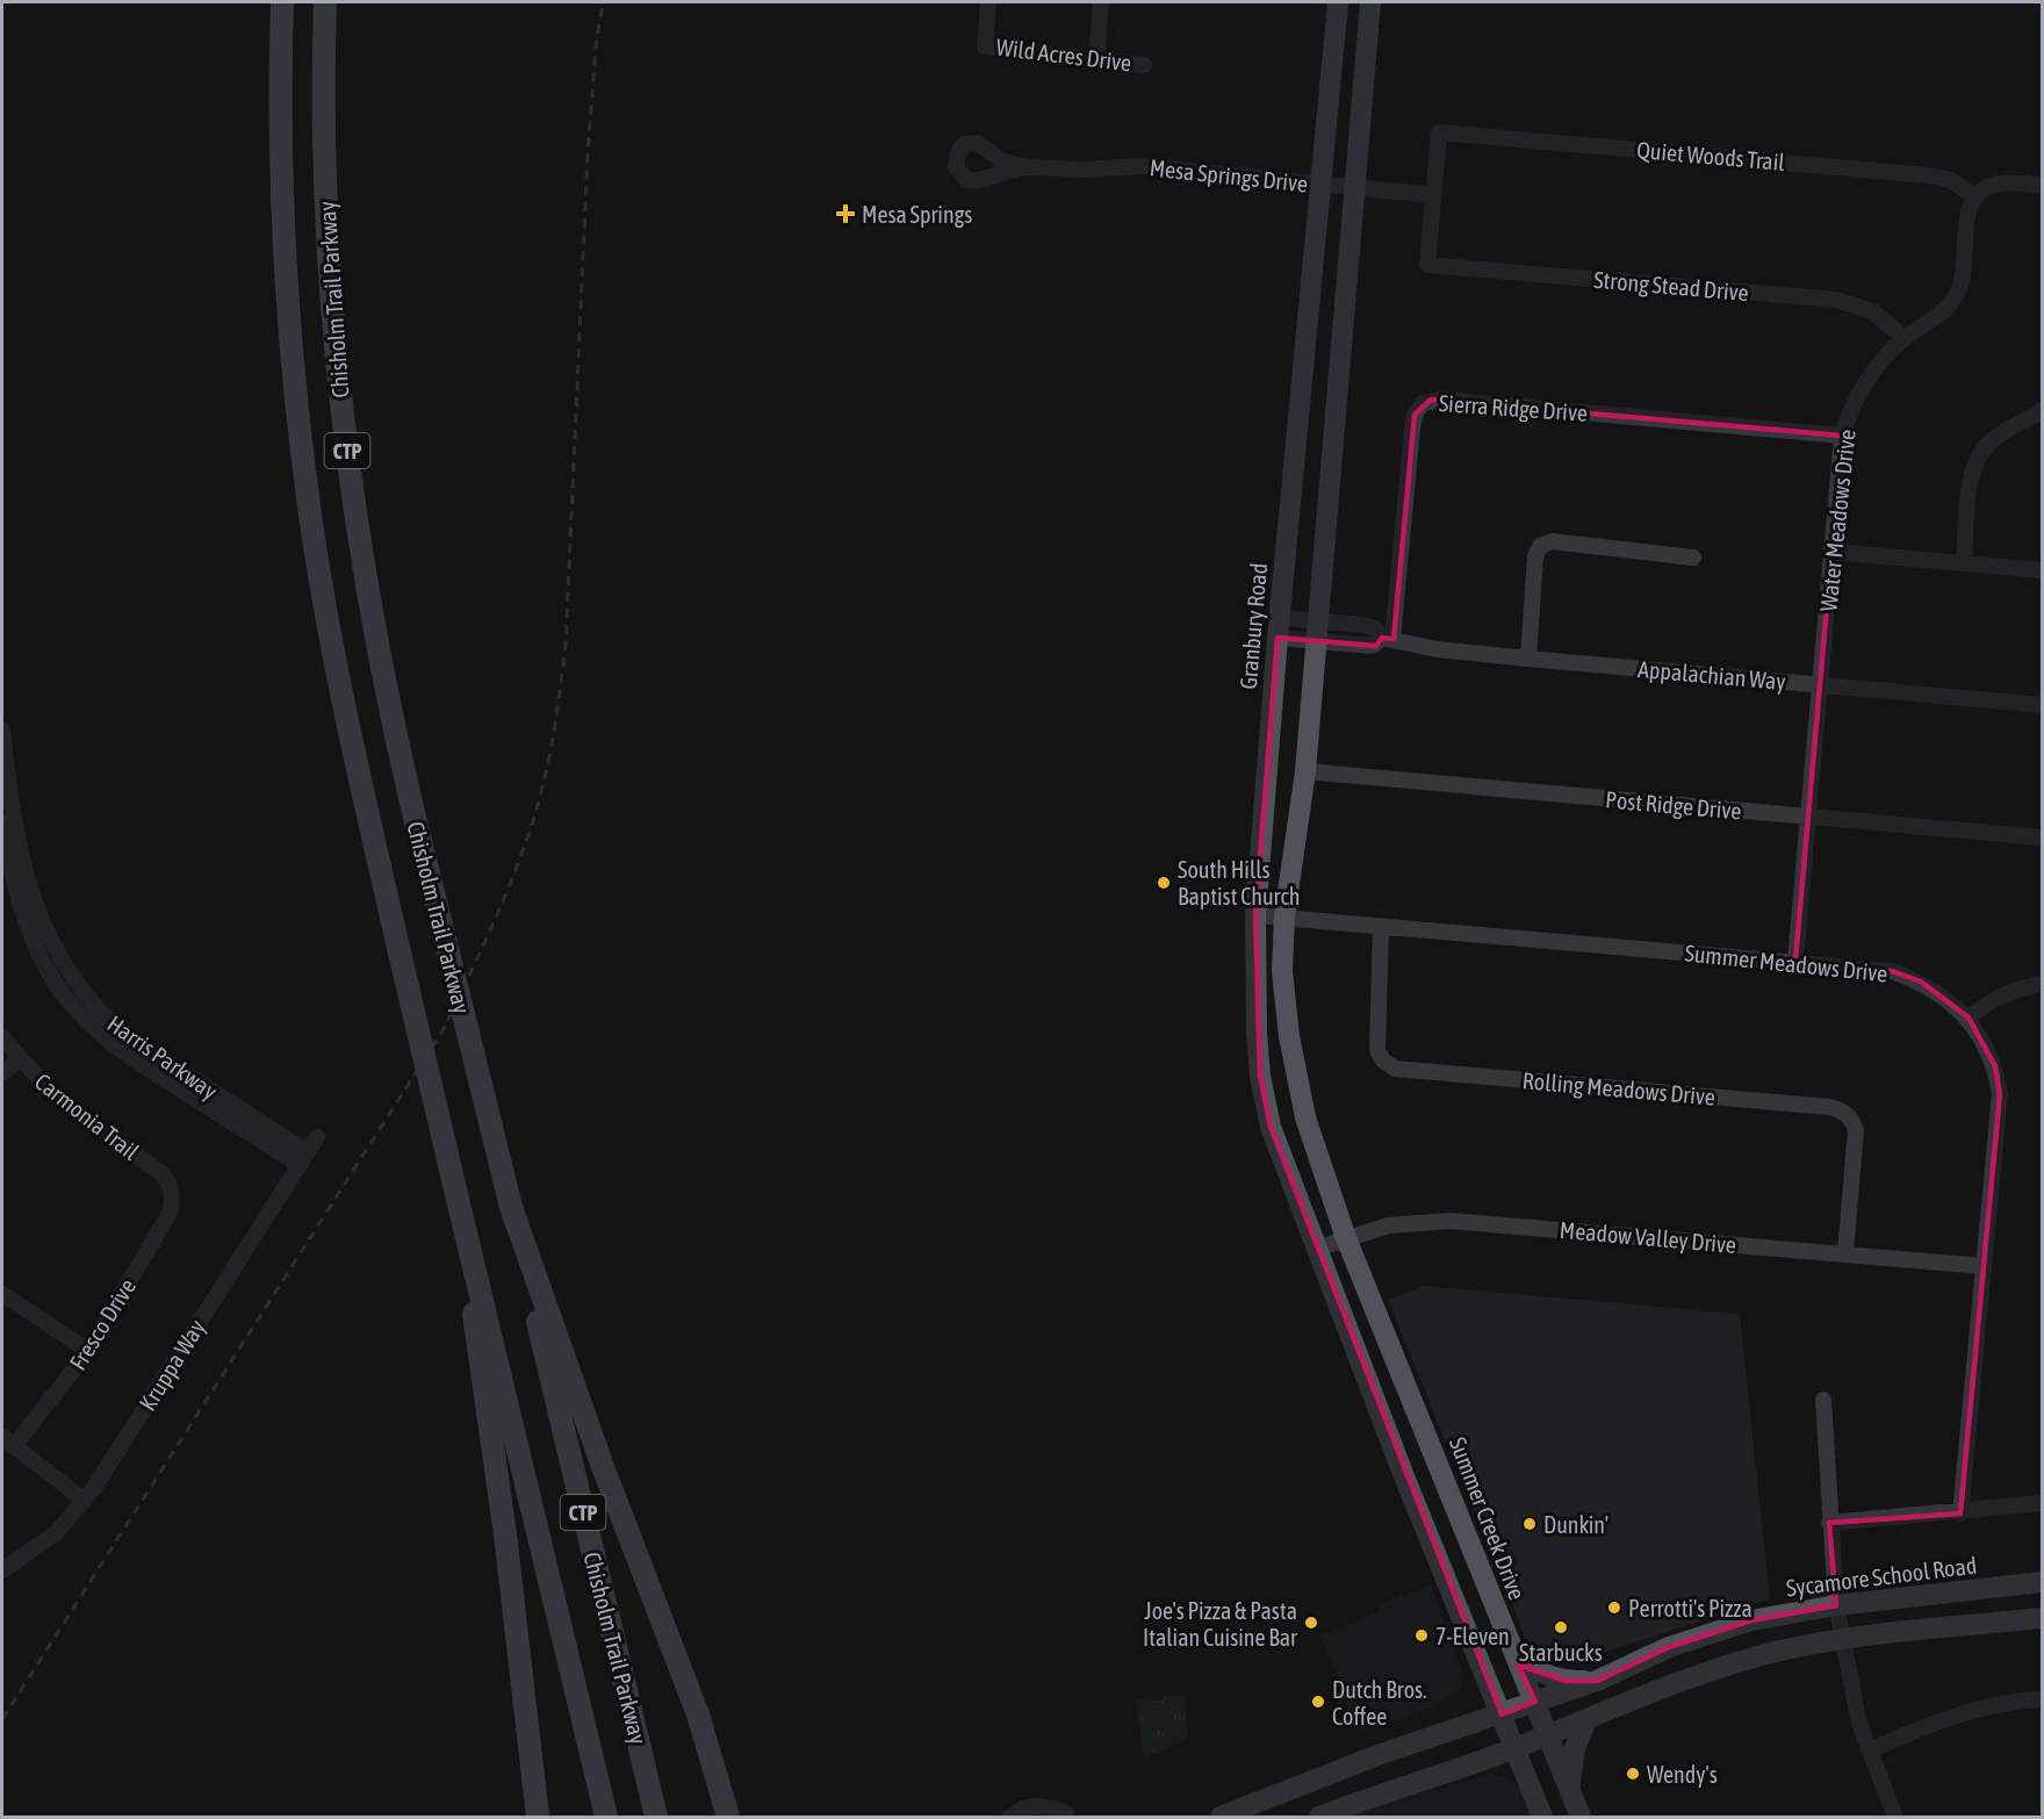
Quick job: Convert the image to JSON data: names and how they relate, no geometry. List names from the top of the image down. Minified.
{"streets":{"highway":["Chisholm Trail Parkway","CTP"],"main road":["Granbury Road","Summer Creek Drive","Sycamore School Road"],"street":["Wild Acres Drive","Quiet Woods Trail","Mesa Springs Drive","Strong Stead Drive","Sierra Ridge Drive","Water Meadows Drive","Appalachian Way","Post Ridge Drive","Summer Meadows Drive","Harris Parkway","Rolling Meadows Drive","Carmonia Trail","Meadow Valley Drive","Fresco Drive","Kruppa Way"]},"crossings":[["Quiet Woods Trail","Mesa Springs Drive"],["Quiet Woods Trail","Strong Stead Drive"],["Quiet Woods Trail","Water Meadows Drive"],["Mesa Springs Drive","Strong Stead Drive"],["Mesa Springs Drive","Granbury Road"],["Strong Stead Drive","Water Meadows Drive"],["Sierra Ridge Drive","Water Meadows Drive"],["Sierra Ridge Drive","Appalachian Way"],["Water Meadows Drive","Appalachian Way"],["Water Meadows Drive","Post Ridge Drive"],["Water Meadows Drive","Summer Meadows Drive"],["Granbury Road","Appalachian Way"],["Granbury Road","Summer Meadows Drive"],["Granbury Road","Meadow Valley Drive"],["Summer Meadows Drive","Rolling Meadows Drive"],["Summer Meadows Drive","Meadow Valley Drive"],["Harris Parkway","Kruppa Way"],["Rolling Meadows Drive","Meadow Valley Drive"],["Carmonia Trail","Fresco Drive"],["Meadow Valley Drive","Summer Creek Drive"],["Summer Creek Drive","Sycamore School Road"]],"places":{"health":["Mesa Springs"],"other":["South Hills Baptist Church","Dunkin'","Perrotti's Pizza","Joe's Pizza & Pasta Italian Cuisine Bar","Starbucks","7-Eleven","Dutch Bros. Coffee","Wendy's"]}}
